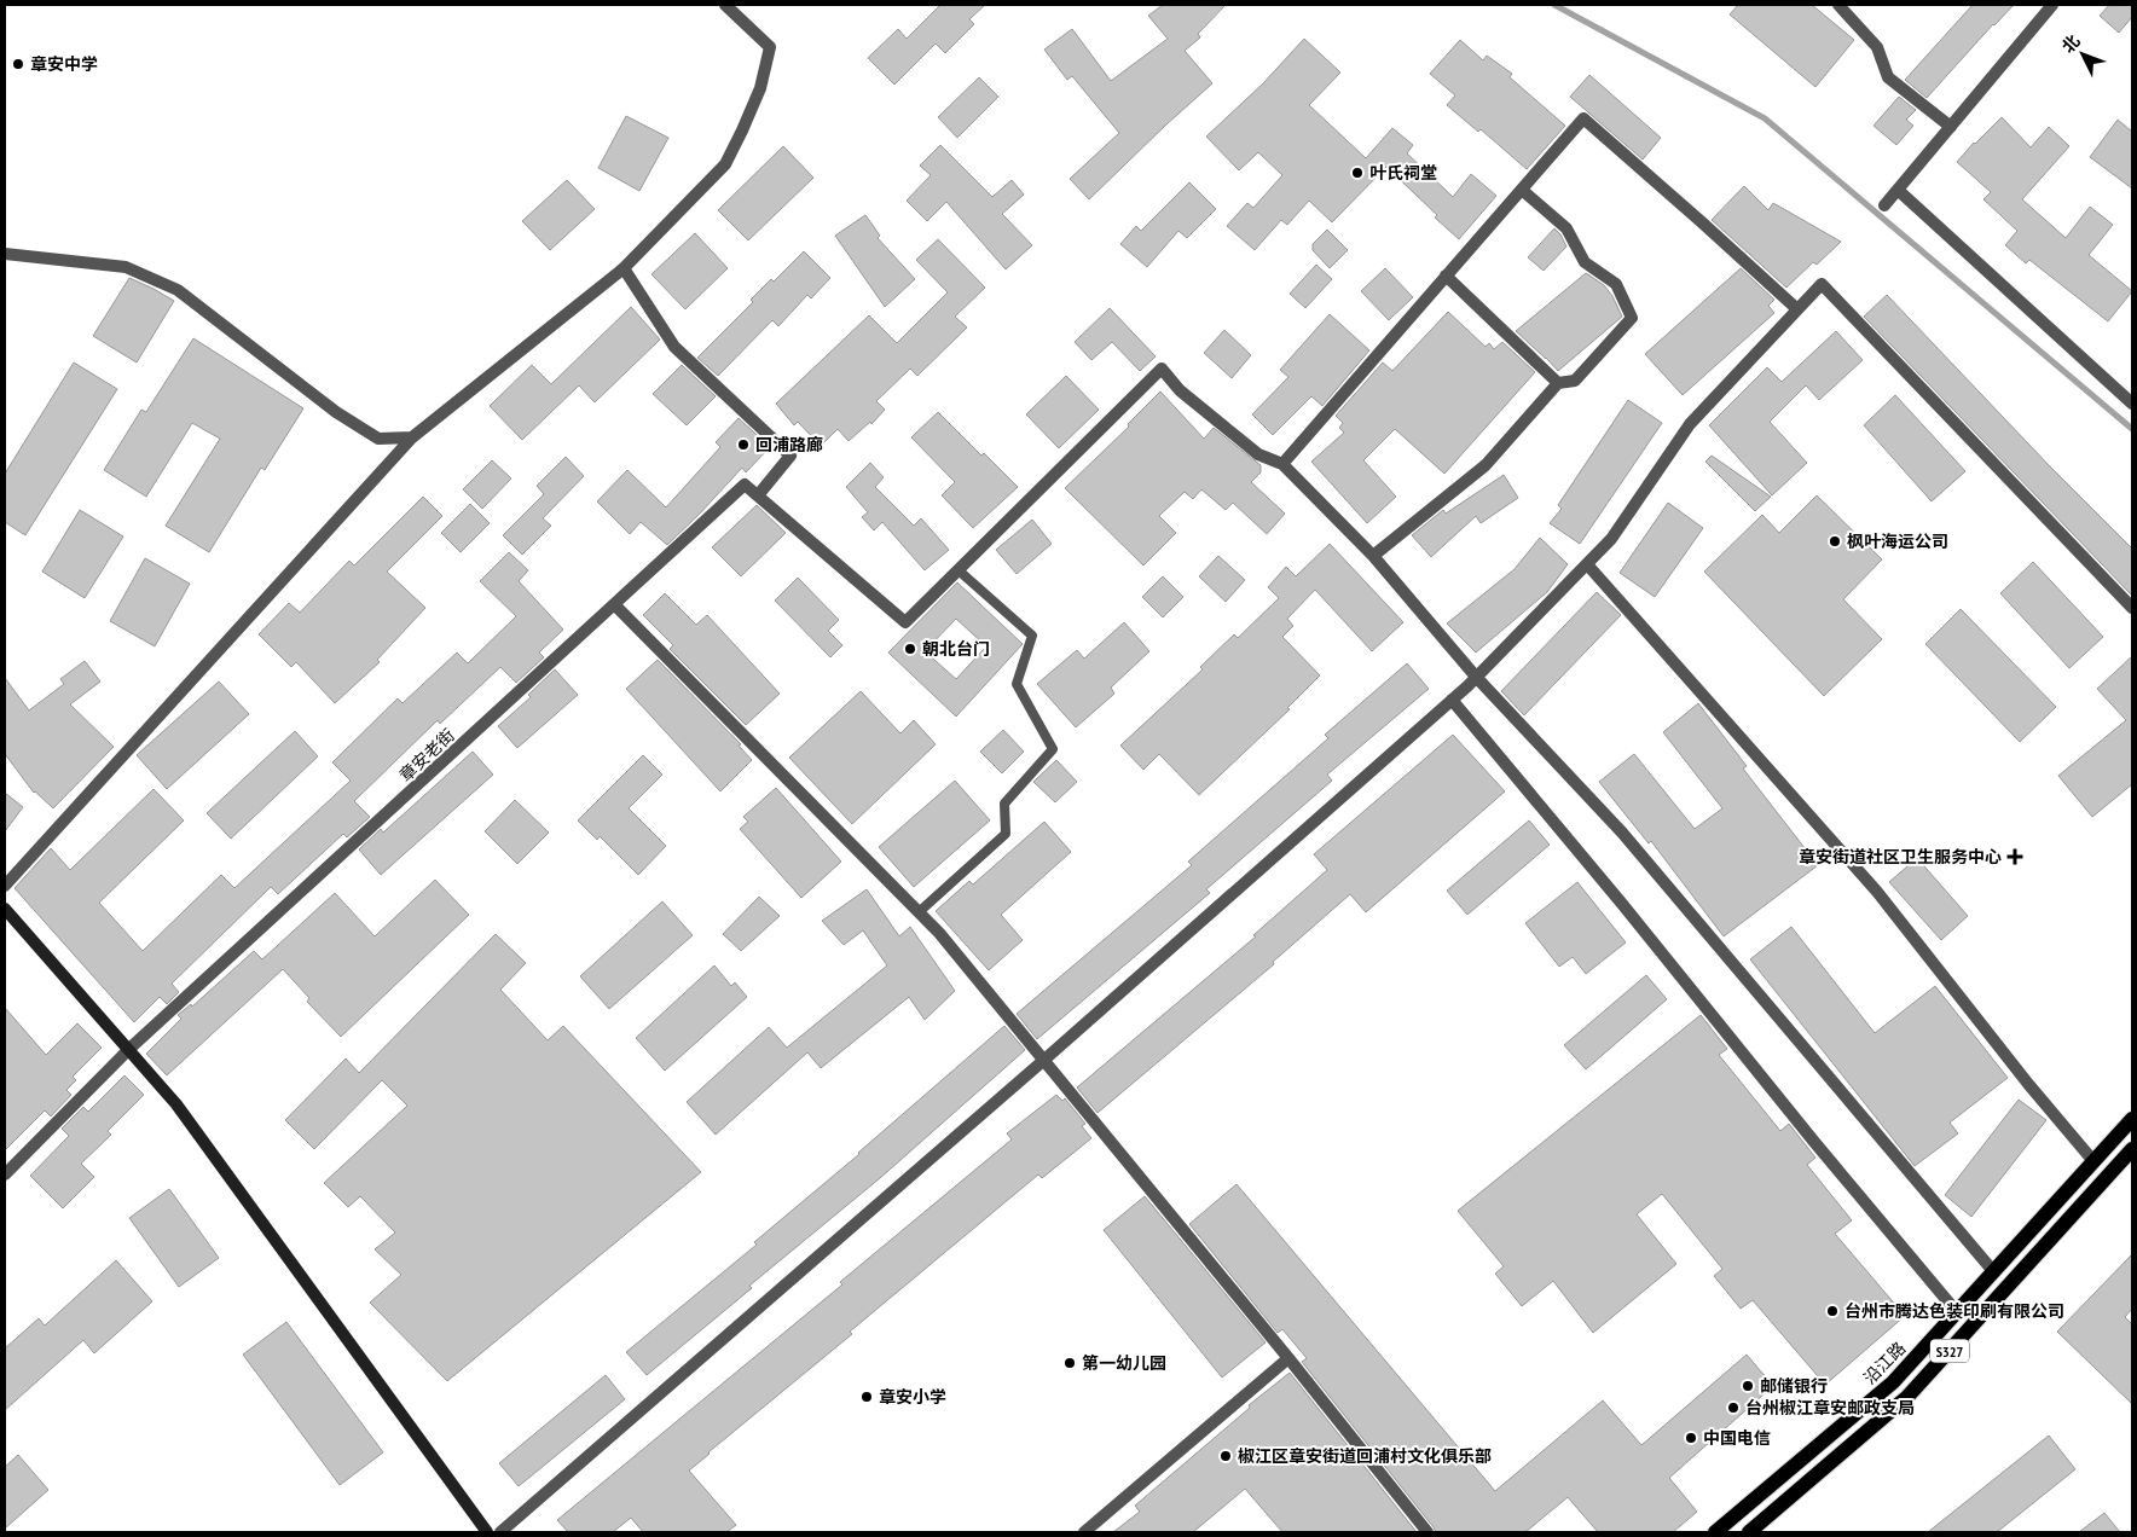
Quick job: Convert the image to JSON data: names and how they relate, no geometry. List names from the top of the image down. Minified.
{"streets":{"main road":["S327","沿江路"],"street":["章安老街"]},"places":{"other":["章安中学","叶氏祠堂","回浦路廊","枫叶海运公司","朝北台门","台州市腾达色装印刷有限公司","第一幼儿园","邮储银行","章安小学","台州椒江章安邮政支局","中国电信","椒江区章安街道回浦村文化俱乐部"],"health":["章安街道社区卫生服务中心"]},"north":"top left"}
